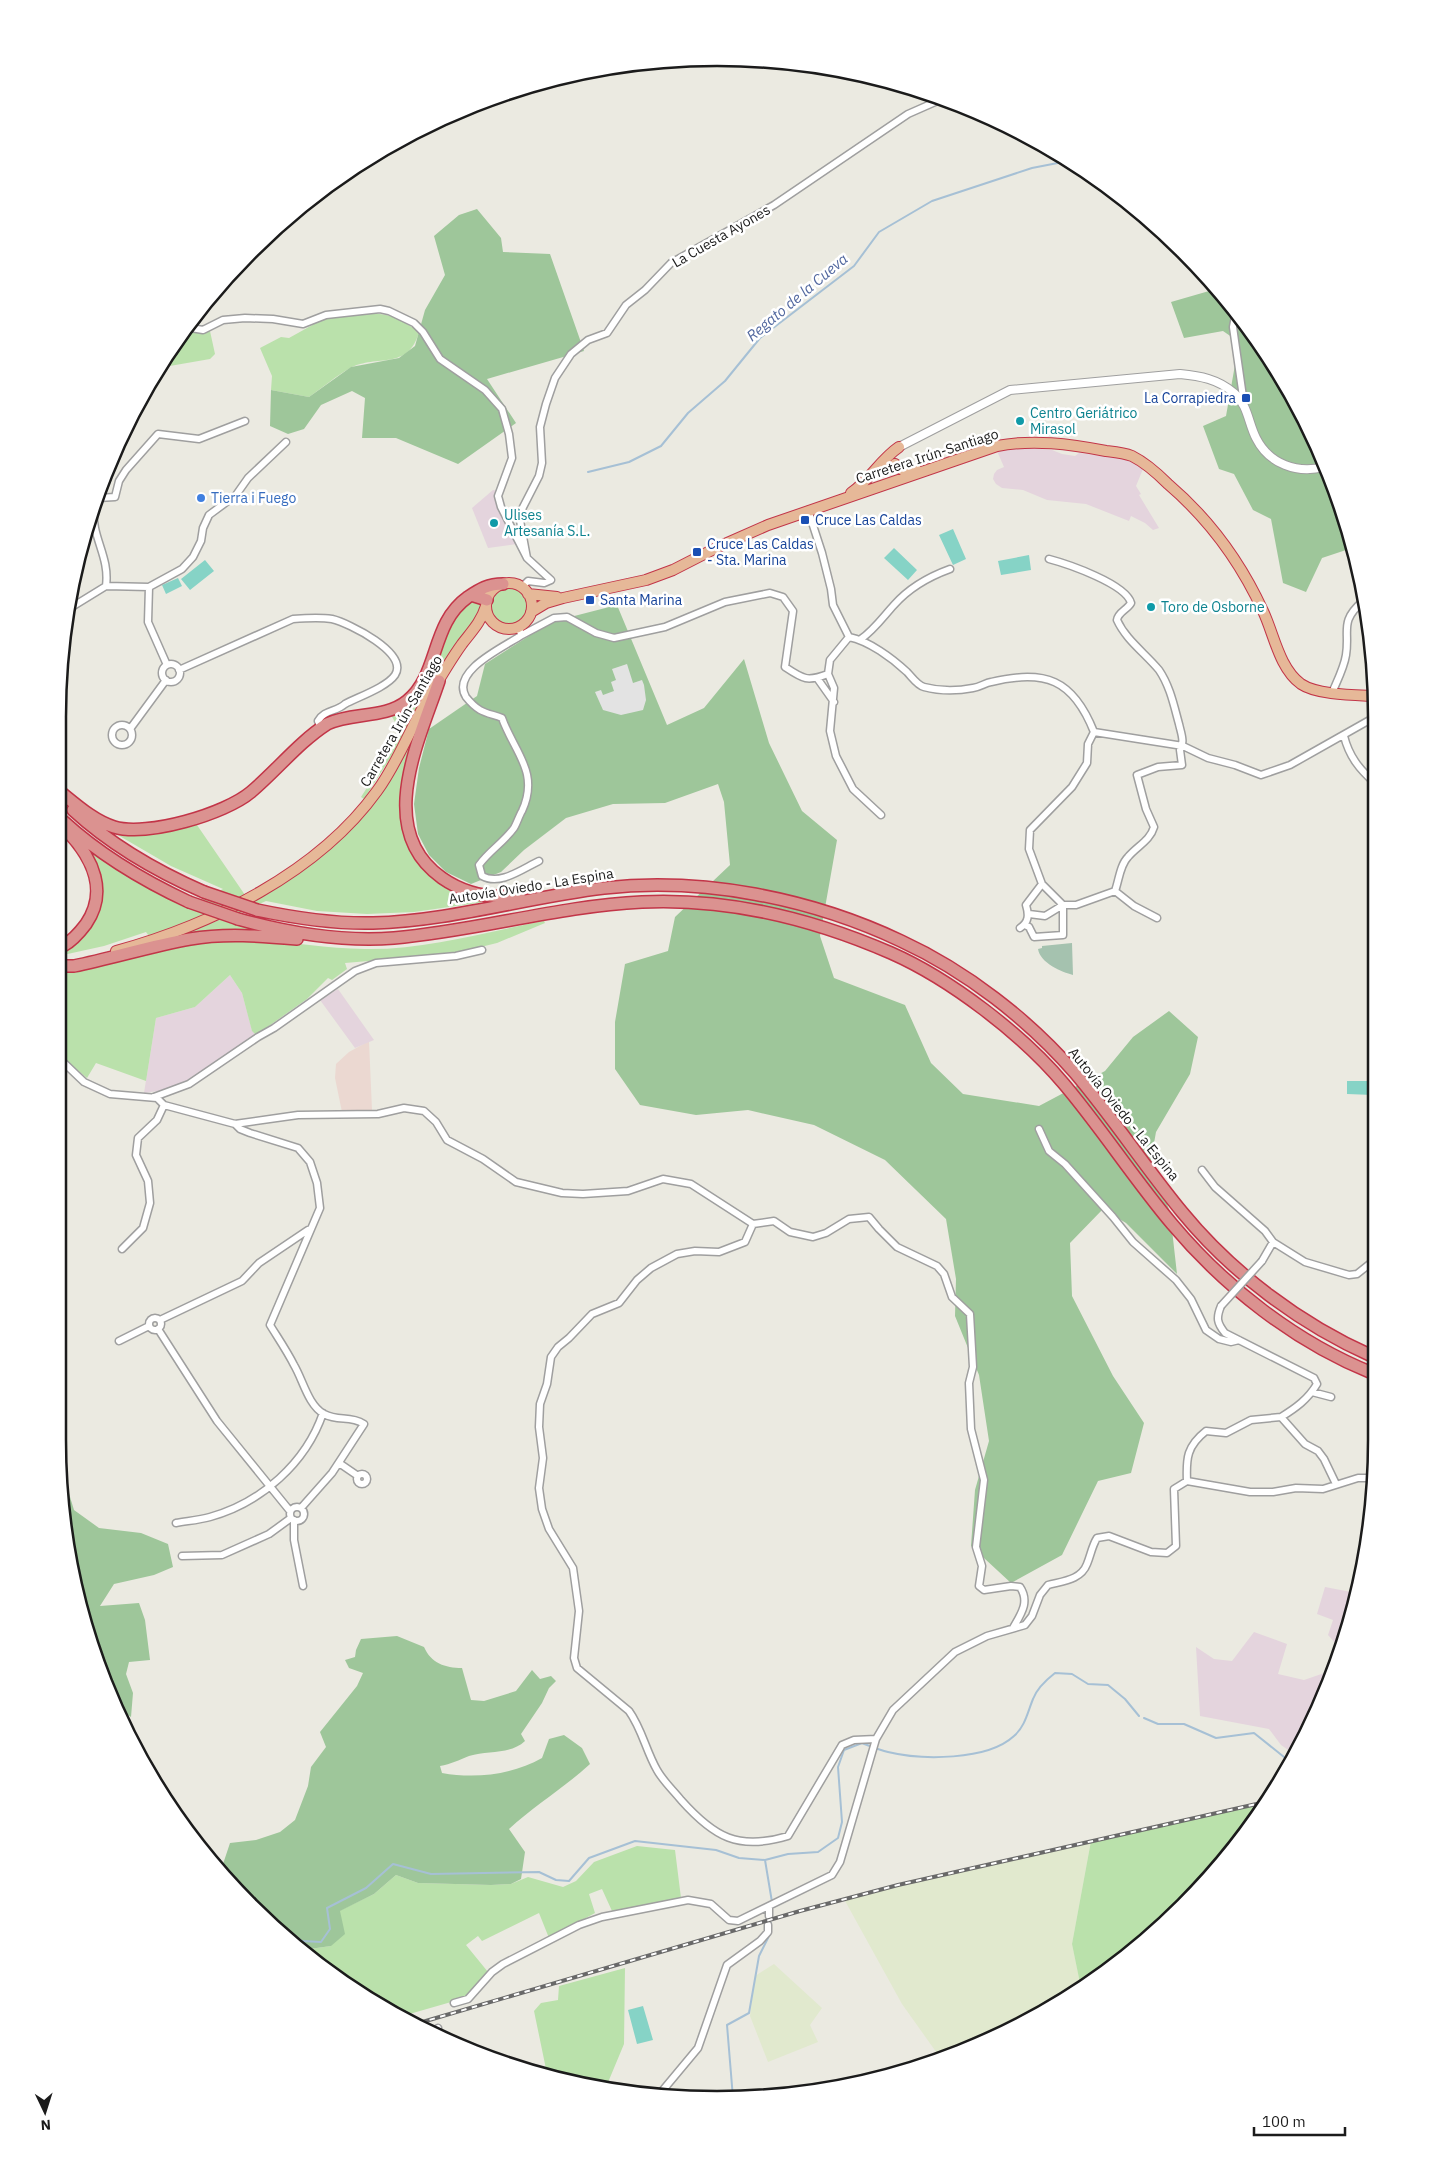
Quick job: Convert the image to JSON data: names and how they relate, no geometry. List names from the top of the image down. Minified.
{"streets":{"highway":["Carretera Irún-Santiago","Autovía Oviedo - La Espina"],"street":["La Cuesta Ayones"]},"water":["Regato de la Cueva"],"places":{"transit":["La Corrapiedra","Cruce Las Caldas","Cruce Las Caldas - Sta. Marina","Santa Marina"],"other":["Centro Geriátrico Mirasol","Tierra i Fuego","Ulises Artesanía S.L.","Toro de Osborne"]},"scale_bar":"100 m","north":"bottom"}
